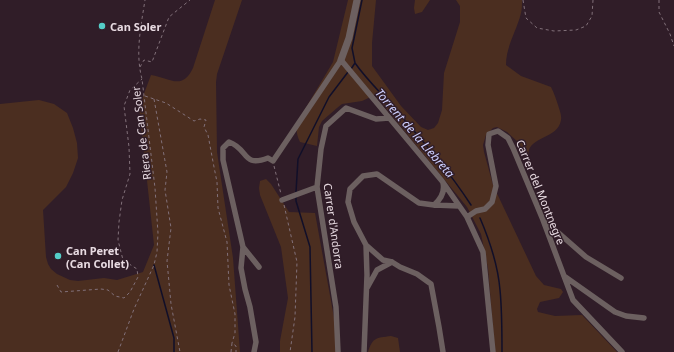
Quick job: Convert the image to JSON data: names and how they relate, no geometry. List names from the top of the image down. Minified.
{"streets":{"street":["Carrer del Montnegre","Carrer d'Andorra"],"path":["Riera de Can Soler"]},"water":["Torrent de la Llebreta"],"places":["Can Soler","Can Peret (Can Collet)"]}
